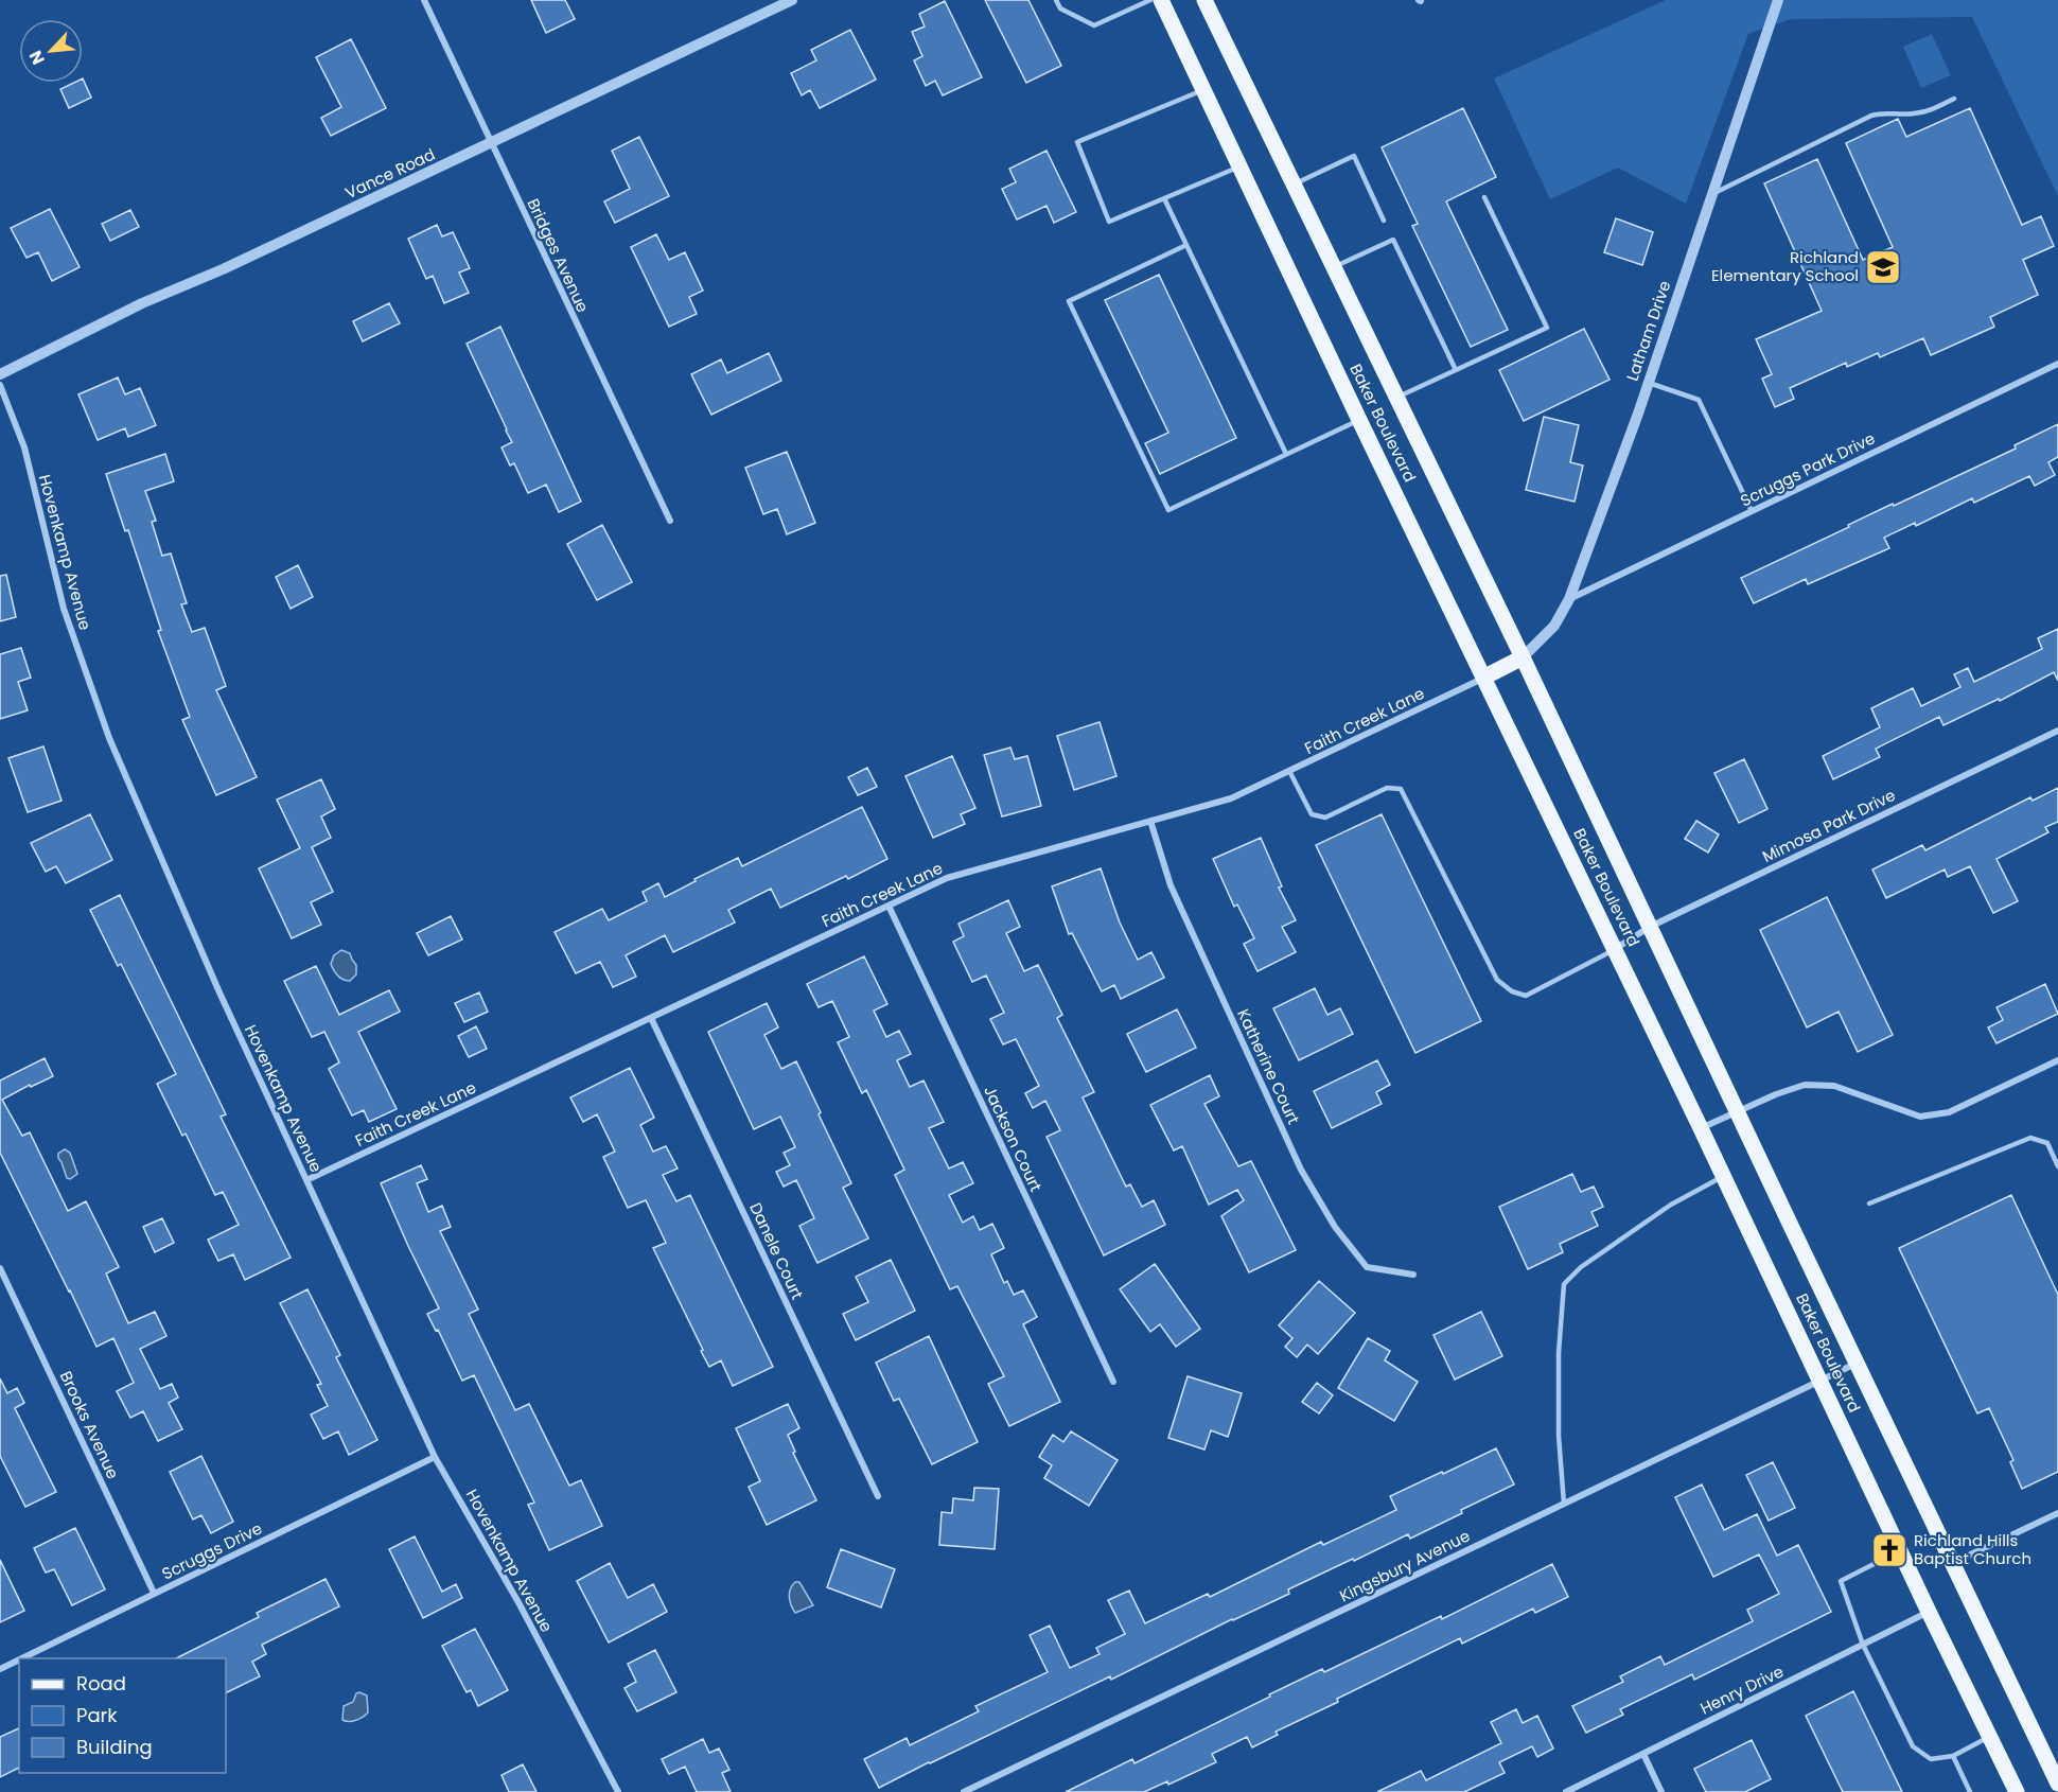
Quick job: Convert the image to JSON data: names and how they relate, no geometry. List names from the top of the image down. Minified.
{"streets":{"main road":["Baker Boulevard"],"street":["Vance Road","Bridges Avenue","Latham Drive","Scruggs Park Drive","Hovenkamp Avenue","Faith Creek Lane","Mimosa Park Drive","Katherine Court","Jackson Court","Danele Court","Brooks Avenue","Scruggs Drive","Kingsbury Avenue","Henry Drive"]},"crossings":[["Vance Road","Bridges Avenue"],["Latham Drive","Baker Boulevard"],["Latham Drive","Scruggs Park Drive"],["Baker Boulevard","Faith Creek Lane"],["Baker Boulevard","Mimosa Park Drive"],["Baker Boulevard","Kingsbury Avenue"],["Baker Boulevard","Henry Drive"],["Hovenkamp Avenue","Faith Creek Lane"],["Hovenkamp Avenue","Scruggs Drive"],["Faith Creek Lane","Katherine Court"],["Faith Creek Lane","Jackson Court"],["Faith Creek Lane","Danele Court"],["Brooks Avenue","Scruggs Drive"]],"places":{"school or university":["Richland Elementary School"],"church":["Richland Hills Baptist Church"]},"legend":["Road","Park","Building"],"north":"bottom left"}
